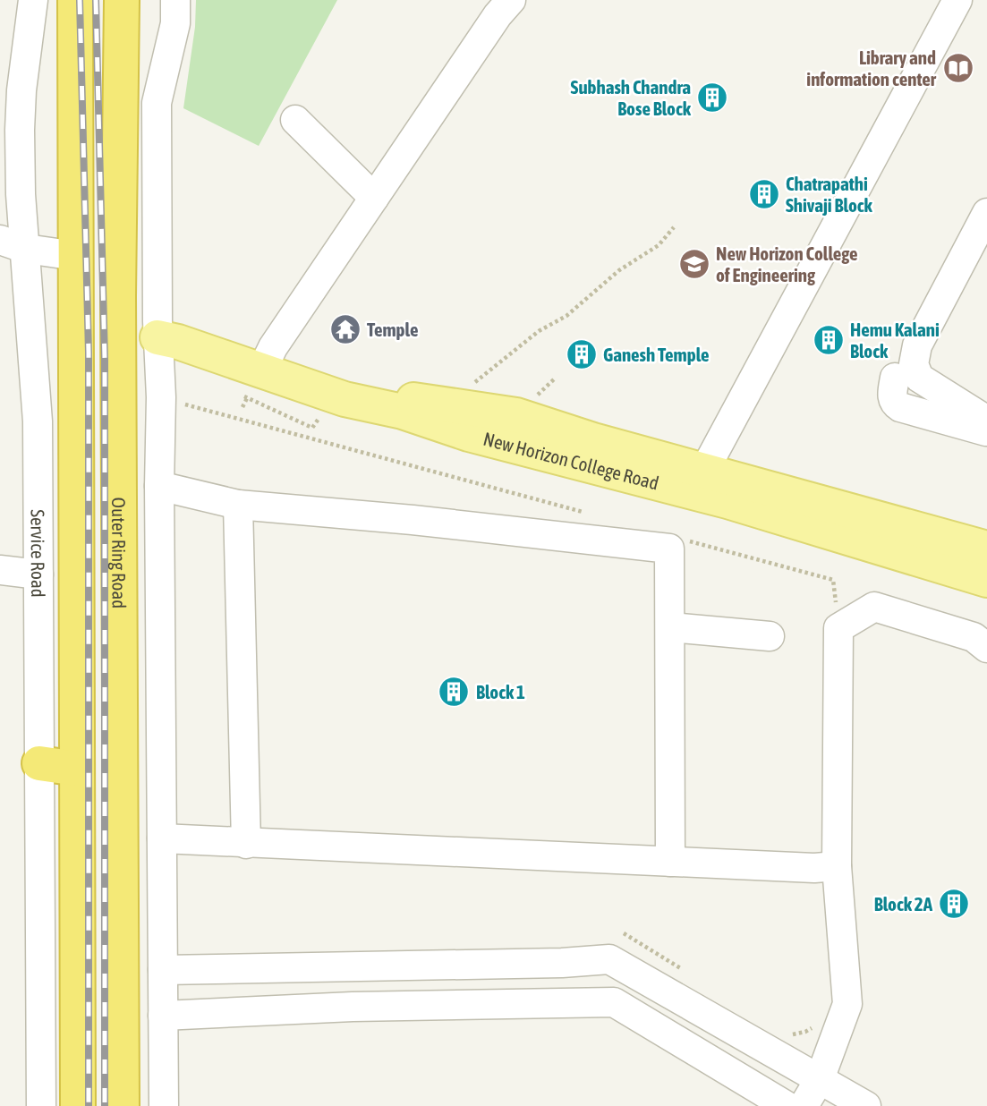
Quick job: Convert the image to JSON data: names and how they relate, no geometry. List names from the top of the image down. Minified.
{"streets":{"highway":["Outer Ring Road"],"main road":["New Horizon College Road"],"street":["Service Road"]},"places":{"library":["Library and information center"],"building":["Subhash Chandra Bose Block","Chatrapathi Shivaji Block","Hemu Kalani Block","Ganesh Temple","Block 1","Block 2A"],"school or university":["New Horizon College of Engineering"],"temple":["Temple"]}}
